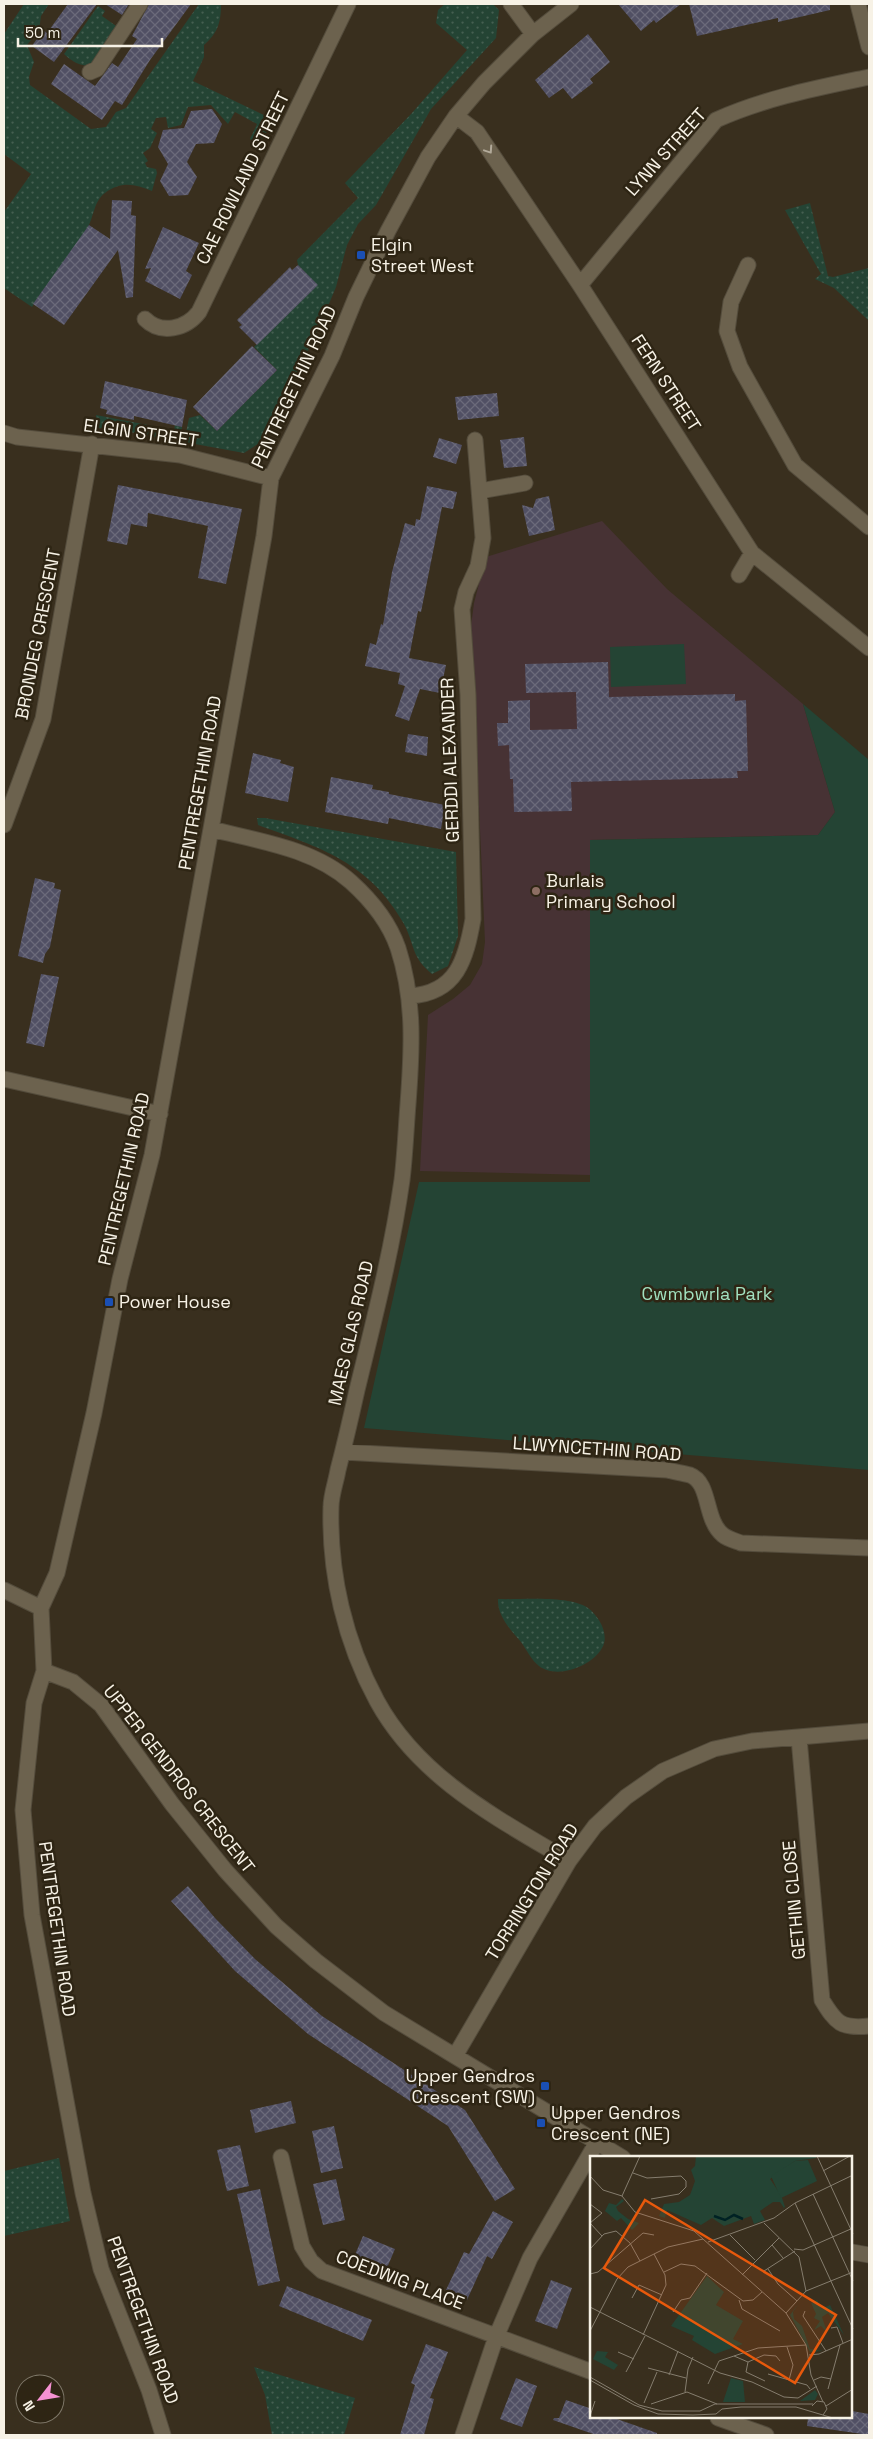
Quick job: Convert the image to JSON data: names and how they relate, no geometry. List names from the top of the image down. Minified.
{"streets":{"street":["LYNN STREET","CAE ROWLAND STREET","FERN STREET","PENTREGETHIN ROAD","ELGIN STREET","BRONDEG CRESCENT","GERDDI ALEXANDER","MAES GLAS ROAD","LLWYNCETHIN ROAD","UPPER GENDROS CRESCENT","TORRINGTON ROAD","GETHIN CLOSE","COEDWIG PLACE"]},"crossings":[["LYNN STREET","FERN STREET"],["FERN STREET","PENTREGETHIN ROAD"],["PENTREGETHIN ROAD","ELGIN STREET"],["PENTREGETHIN ROAD","MAES GLAS ROAD"],["PENTREGETHIN ROAD","UPPER GENDROS CRESCENT"],["ELGIN STREET","BRONDEG CRESCENT"],["GERDDI ALEXANDER","MAES GLAS ROAD"],["MAES GLAS ROAD","LLWYNCETHIN ROAD"],["MAES GLAS ROAD","TORRINGTON ROAD"],["UPPER GENDROS CRESCENT","TORRINGTON ROAD"],["TORRINGTON ROAD","GETHIN CLOSE"]],"parks":["Cwmbwrla Park"],"places":{"transit":["Elgin Street West","Power House","Upper Gendros Crescent (SW)","Upper Gendros Crescent (NE)"],"other":["Burlais Primary School"]},"scale_bar":"50 m","north":"bottom left"}
